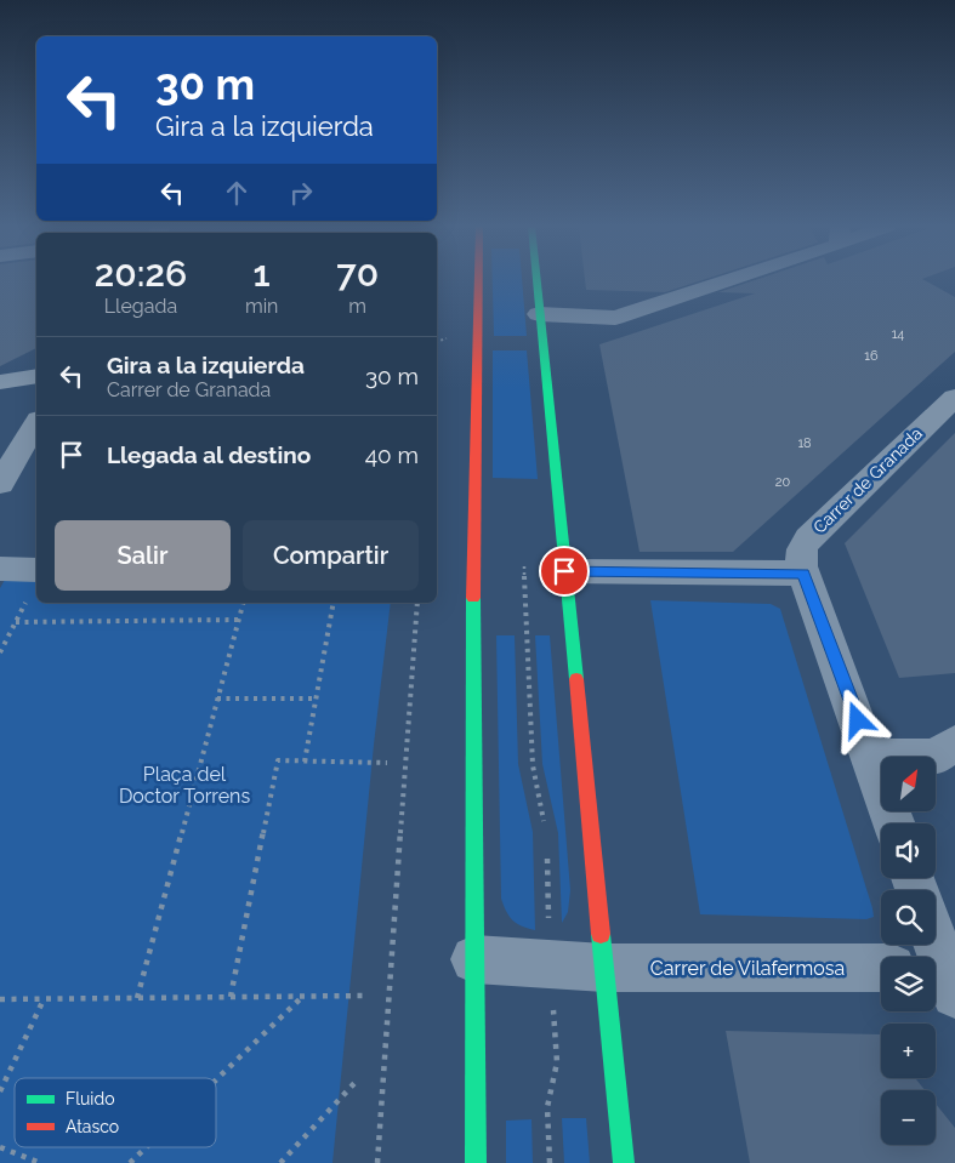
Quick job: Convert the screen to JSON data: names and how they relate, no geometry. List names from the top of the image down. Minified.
{"streets":{"street":["Carrer de Granada","Carrer de Vilafermosa"]},"parks":["Plaça del Doctor Torrens"],"house_numbers":["14","16","18","20"],"legend":["Fluido","Atasco"],"north":"top right","page":{"turn":["30 m","Gira a la izquierda"],"eta":["20:26","Llegada","1","min","70","m"],"list":[{"name":"Gira a la izquierda","note":"Carrer de Granada","value":"30 m"},{"name":"Llegada al destino","value":"40 m"}],"buttons":["Salir","Compartir"],"map_buttons":["+","−"]}}
